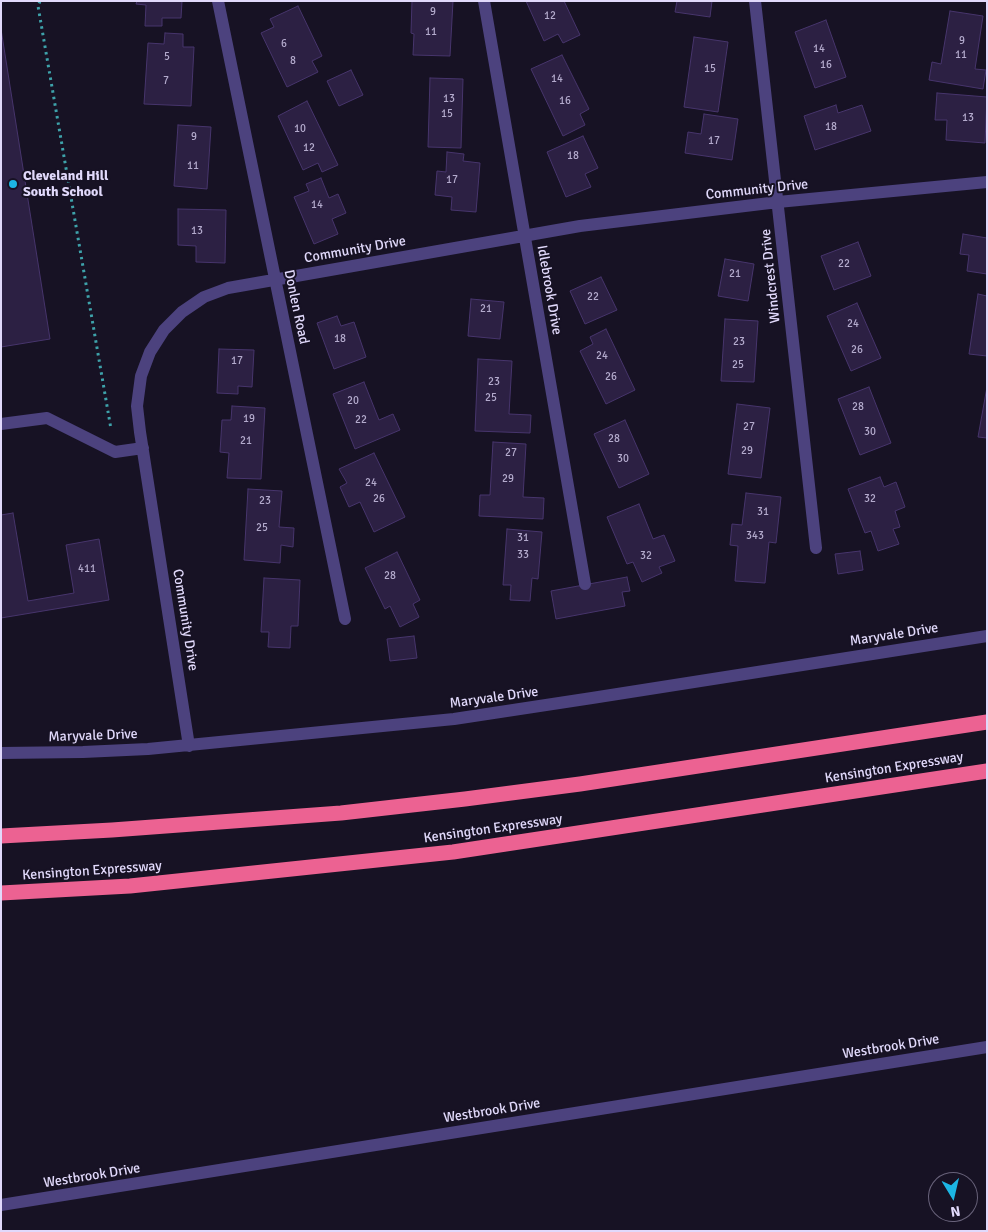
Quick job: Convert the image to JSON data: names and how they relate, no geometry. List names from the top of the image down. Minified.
{"streets":{"highway":["Kensington Expressway"],"street":["Community Drive","Windcrest Drive","Idlebrook Drive","Donlen Road","Maryvale Drive","Westbrook Drive"]},"crossings":[["Community Drive","Windcrest Drive"],["Community Drive","Idlebrook Drive"],["Community Drive","Donlen Road"],["Community Drive","Maryvale Drive"]],"places":["Cleveland Hill South School"],"house_numbers":["9","12","11","9","6","14","11","5","8","16","15","14","7","13","16","15","13","18","10","9","17","12","18","11","17","14","13","22","21","22","21","24","18","23","26","24","17","25","26","23","25","20","28","19","22","27","30","28","21","29","27","30","29","24","26","32","23","31","25","343","31","33","32","411","28"],"north":"bottom"}
